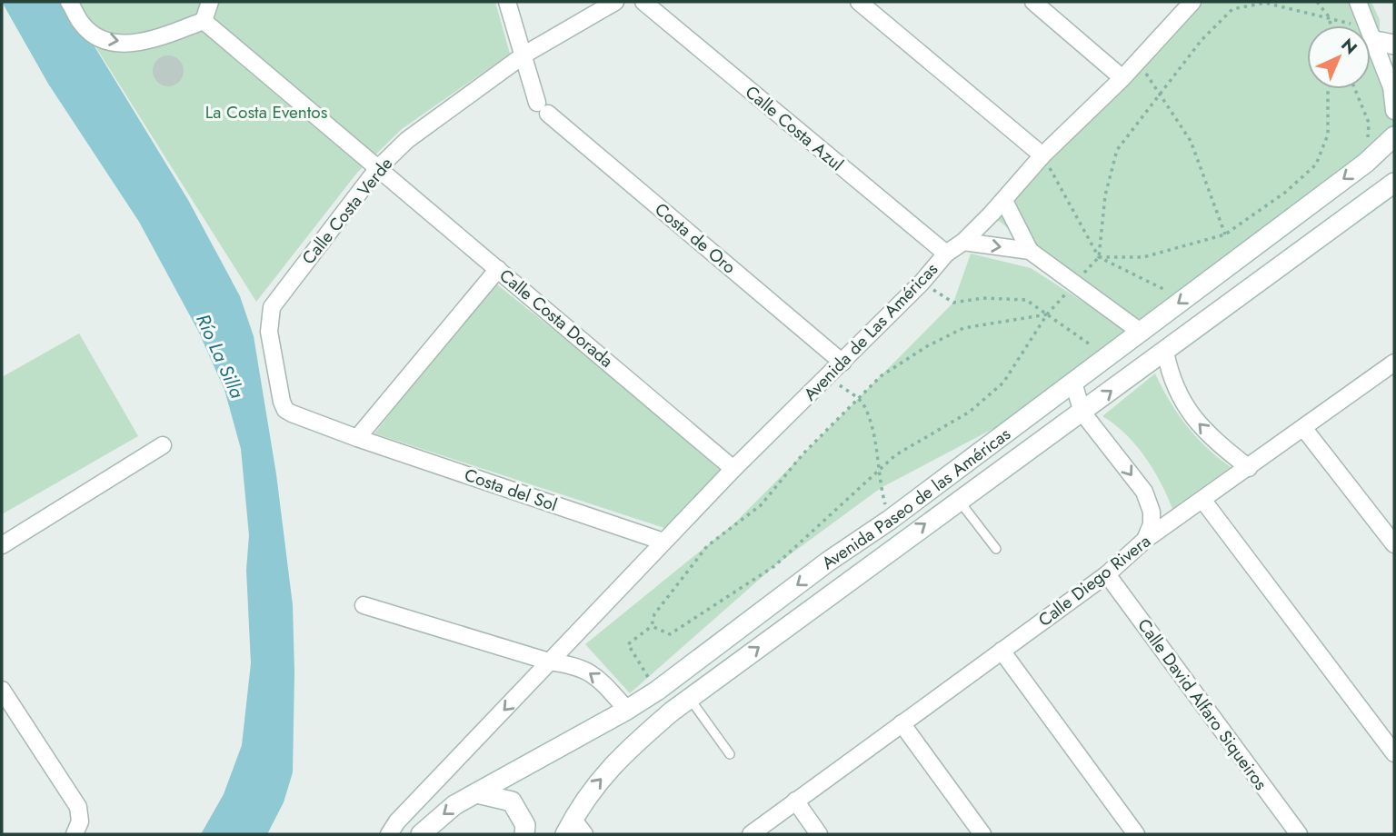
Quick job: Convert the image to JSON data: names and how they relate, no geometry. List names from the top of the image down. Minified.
{"streets":{"street":["Calle Costa Azul","Calle Costa Verde","Costa de Oro","Calle Costa Dorada","Avenida de Las Américas","Costa del Sol","Avenida Paseo de las Américas","Calle Diego Rivera","Calle David Alfaro Siqueiros"]},"crossings":[["Calle Costa Azul","Avenida de Las Américas"],["Calle Costa Verde","Costa de Oro"],["Calle Costa Verde","Calle Costa Dorada"],["Calle Costa Verde","Costa del Sol"],["Costa de Oro","Avenida de Las Américas"],["Calle Costa Dorada","Avenida de Las Américas"],["Avenida de Las Américas","Costa del Sol"],["Calle Diego Rivera","Calle David Alfaro Siqueiros"]],"water":["Río La Silla"],"parks":["La Costa Eventos"],"north":"top right"}
